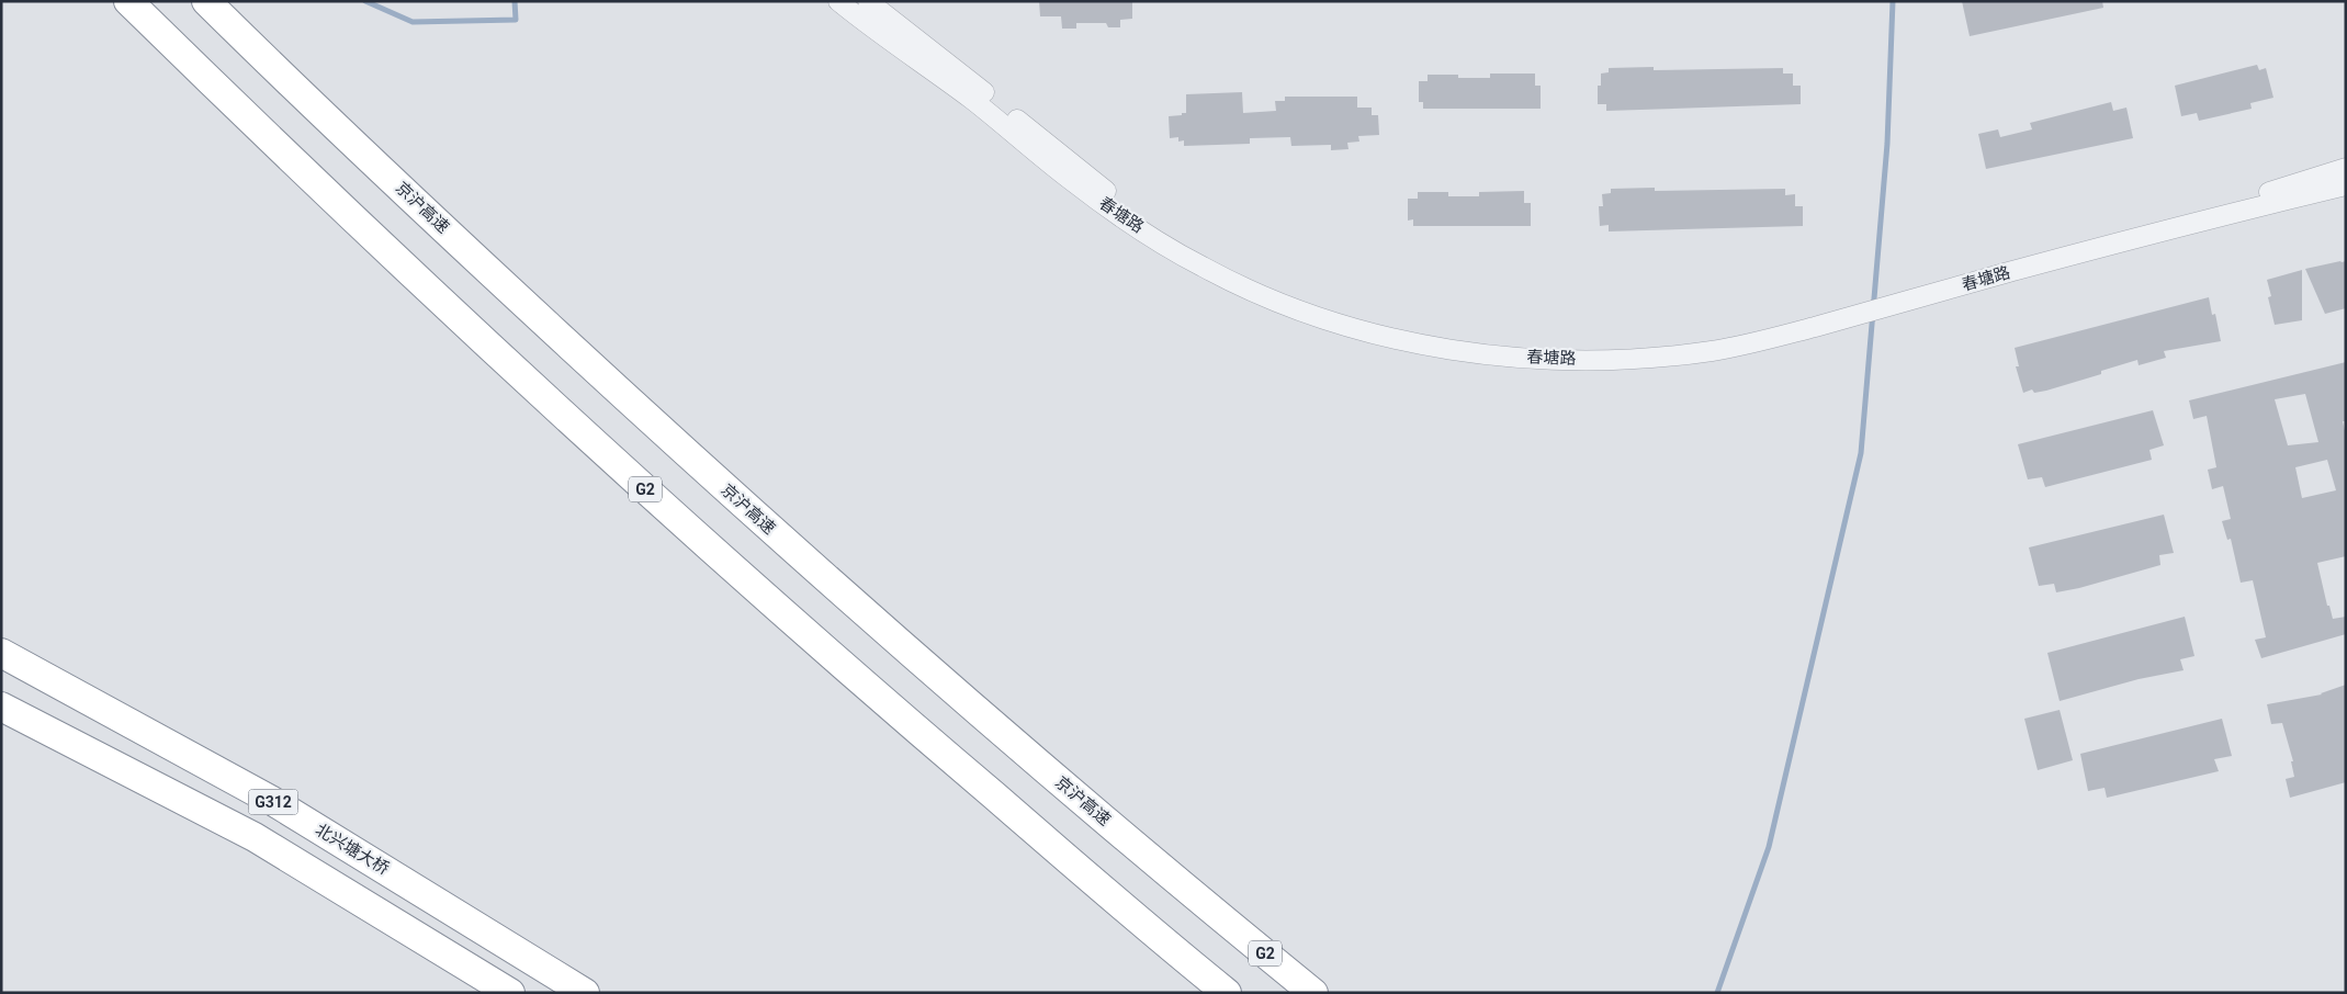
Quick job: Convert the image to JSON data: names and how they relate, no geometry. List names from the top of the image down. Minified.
{"streets":{"highway":["京沪高速","G2","G312","北兴塘大桥"],"street":["春塘路"]}}
